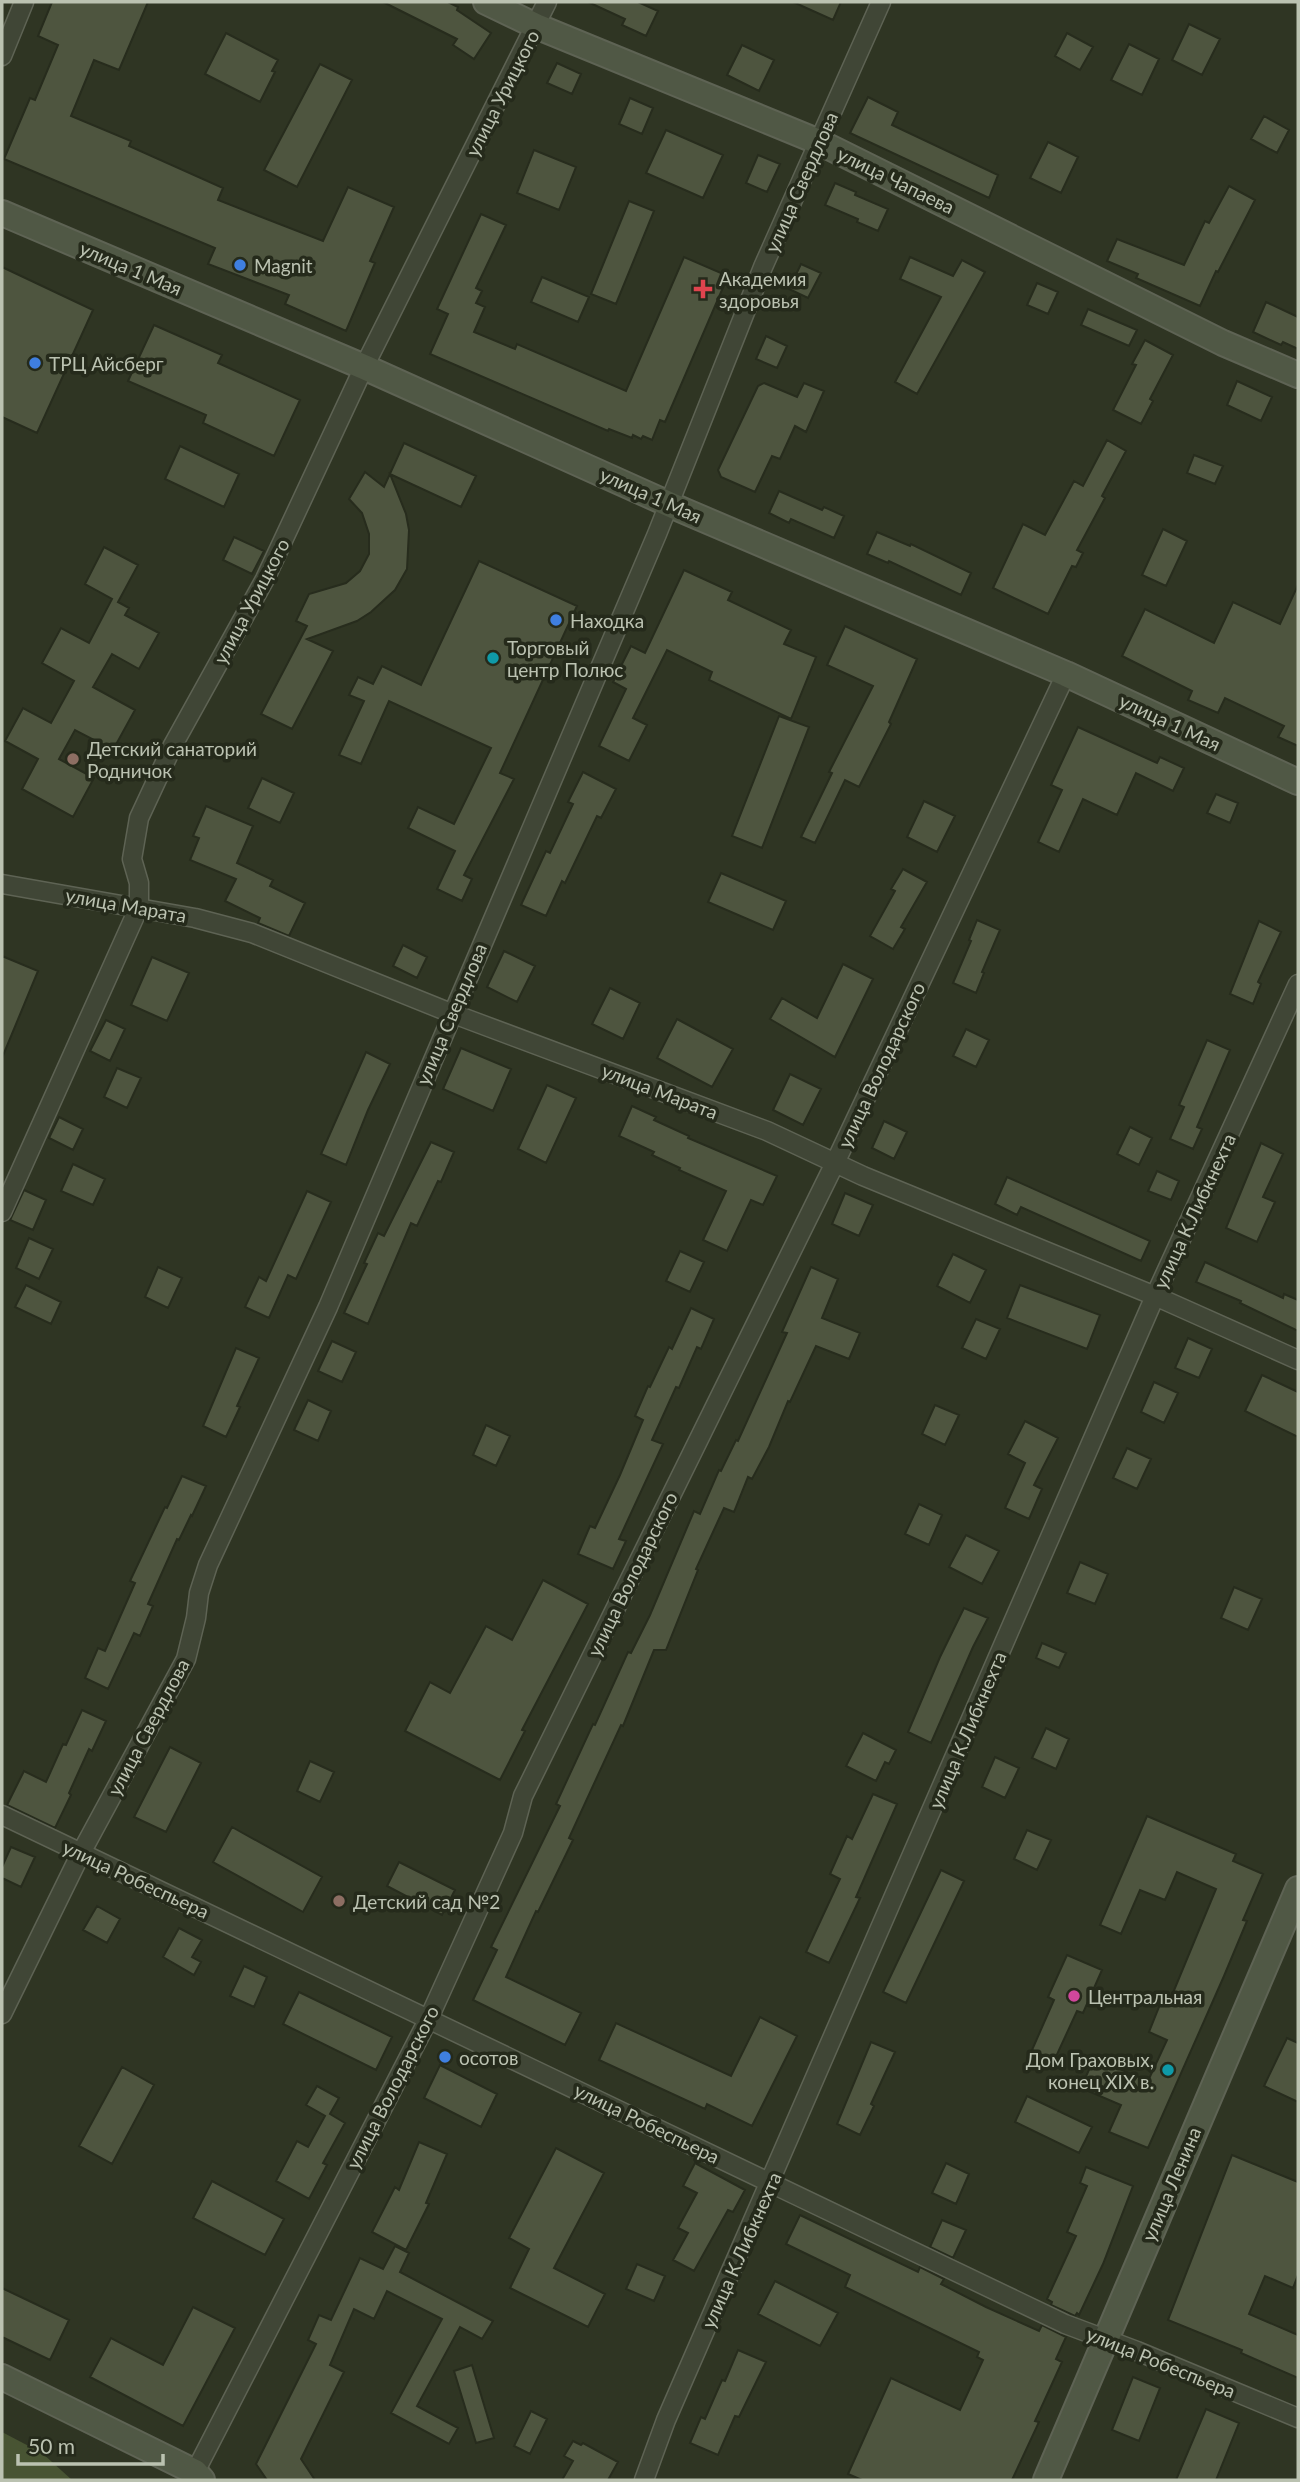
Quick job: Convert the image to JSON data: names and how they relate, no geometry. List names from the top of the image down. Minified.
{"streets":{"main road":["улица Чапаева","улица 1 Мая","улица Ленина"],"street":["улица Урицкого","улица Свердлова","улица Марата","улица Володарского","улица К.Либкнехта","улица Робеспьера"]},"crossings":[["улица Урицкого","улица Чапаева"],["улица Урицкого","улица 1 Мая"],["улица Урицкого","улица Марата"],["улица Чапаева","улица Свердлова"],["улица Свердлова","улица 1 Мая"],["улица Свердлова","улица Марата"],["улица Свердлова","улица Робеспьера"],["улица 1 Мая","улица Володарского"],["улица Марата","улица Володарского"],["улица Марата","улица К.Либкнехта"],["улица Володарского","улица Робеспьера"],["улица К.Либкнехта","улица Робеспьера"],["улица Робеспьера","улица Ленина"]],"places":{"other":["Magnit","ТРЦ Айсберг","Находка","Торговый центр Полюс","Детский санаторий Родничок","Детский сад №2","Центральная","осотов","Дом Граховых, конец XIX в."],"health":["Академия здоровья"]},"scale_bar":"50 m"}
